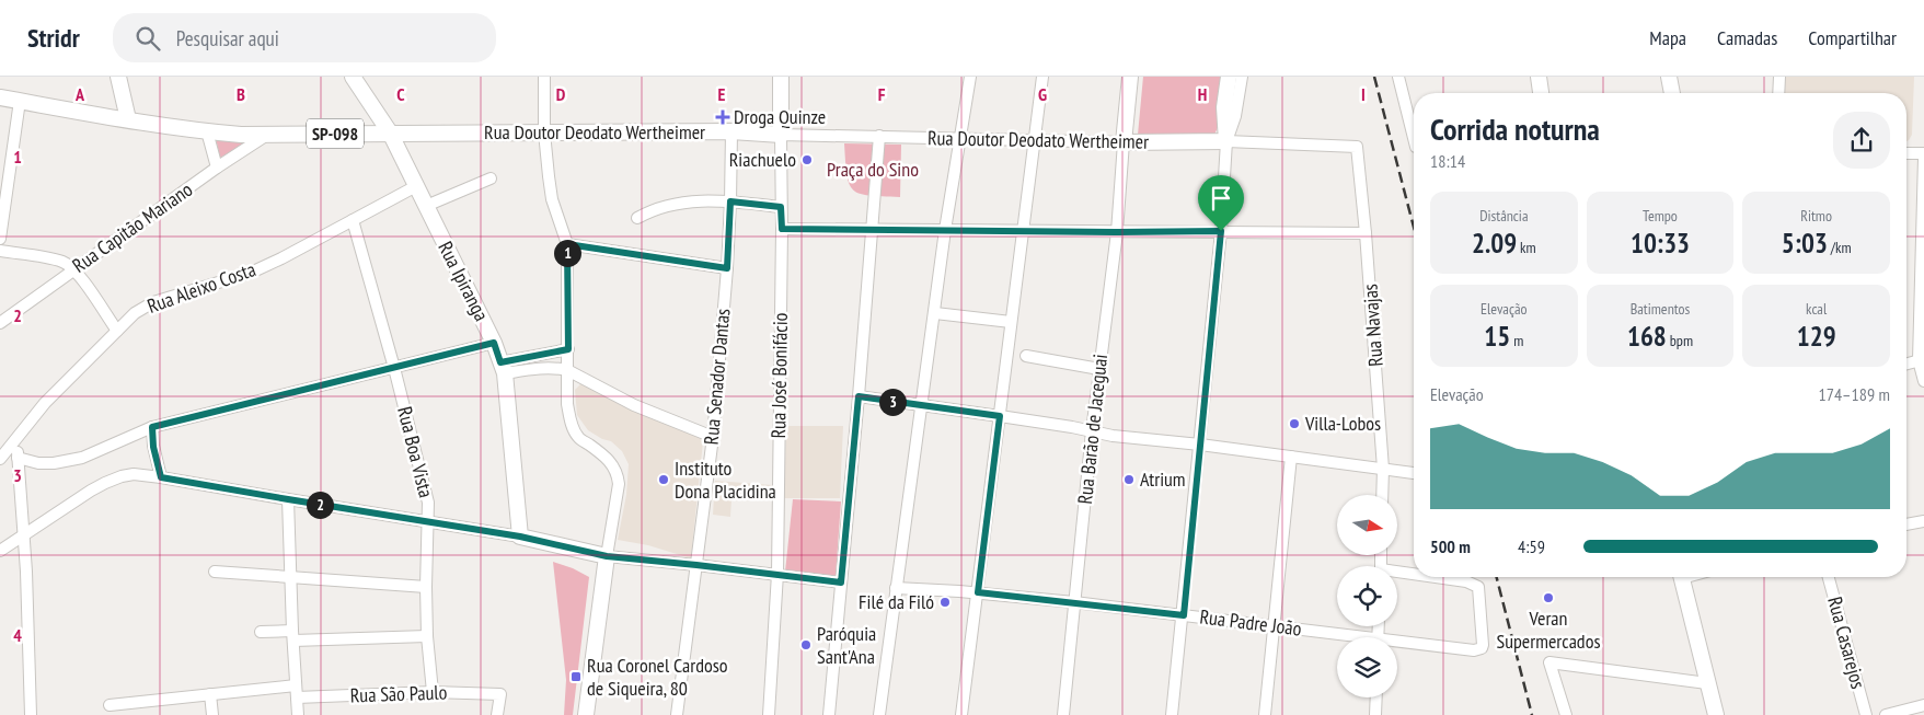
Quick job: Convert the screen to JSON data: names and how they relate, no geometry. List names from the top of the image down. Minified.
{"streets":{"main road":["Rua Doutor Deodato Wertheimer","SP-098","Rua Ipiranga"],"street":["Rua Capitão Mariano","Rua Aleixo Costa","Rua Navajas","Rua José Bonifácio","Rua Senador Dantas","Rua Barão de Jaceguai","Rua Boa Vista","Rua Padre João","Rua Casarejos","Rua São Paulo"]},"crossings":[["Rua Doutor Deodato Wertheimer","Rua Capitão Mariano"],["Rua Doutor Deodato Wertheimer","Rua Ipiranga"],["Rua Doutor Deodato Wertheimer","Rua Navajas"],["Rua Doutor Deodato Wertheimer","Rua José Bonifácio"],["Rua Doutor Deodato Wertheimer","Rua Senador Dantas"],["Rua Doutor Deodato Wertheimer","Rua Barão de Jaceguai"],["Rua Ipiranga","Rua Aleixo Costa"],["Rua Aleixo Costa","Rua Boa Vista"],["Rua Barão de Jaceguai","Rua Padre João"],["Rua Boa Vista","Rua São Paulo"]],"parks":["Praça do Sino"],"places":{"health":["Droga Quinze"],"other":["Riachuelo","Villa-Lobos","Instituto Dona Placidina","Atrium","Veran Supermercados","Filé da Filó","Paróquia Sant'Ana"],"transit":["Rua Coronel Cardoso de Siqueira, 80"]},"north":"right","page":{"header":"Stridr","search":"Pesquisar aqui","nav":["Mapa","Camadas","Compartilhar"],"heading":["Corrida noturna","18:14"],"stats":[["Distância","2.09 km"],["Tempo","10:33"],["Ritmo","5:03 /km"],["Elevação","15 m"],["Batimentos","168 bpm"],["kcal","129"]],"pins":["1","3","2"],"chart":["Elevação","174–189 m"],"list":[{"name":"500 m","note":"4:59"}]},"grid":{"columns":["A","B","C","D","E","F","G","H","I"],"rows":["1","2","3","4"]}}
